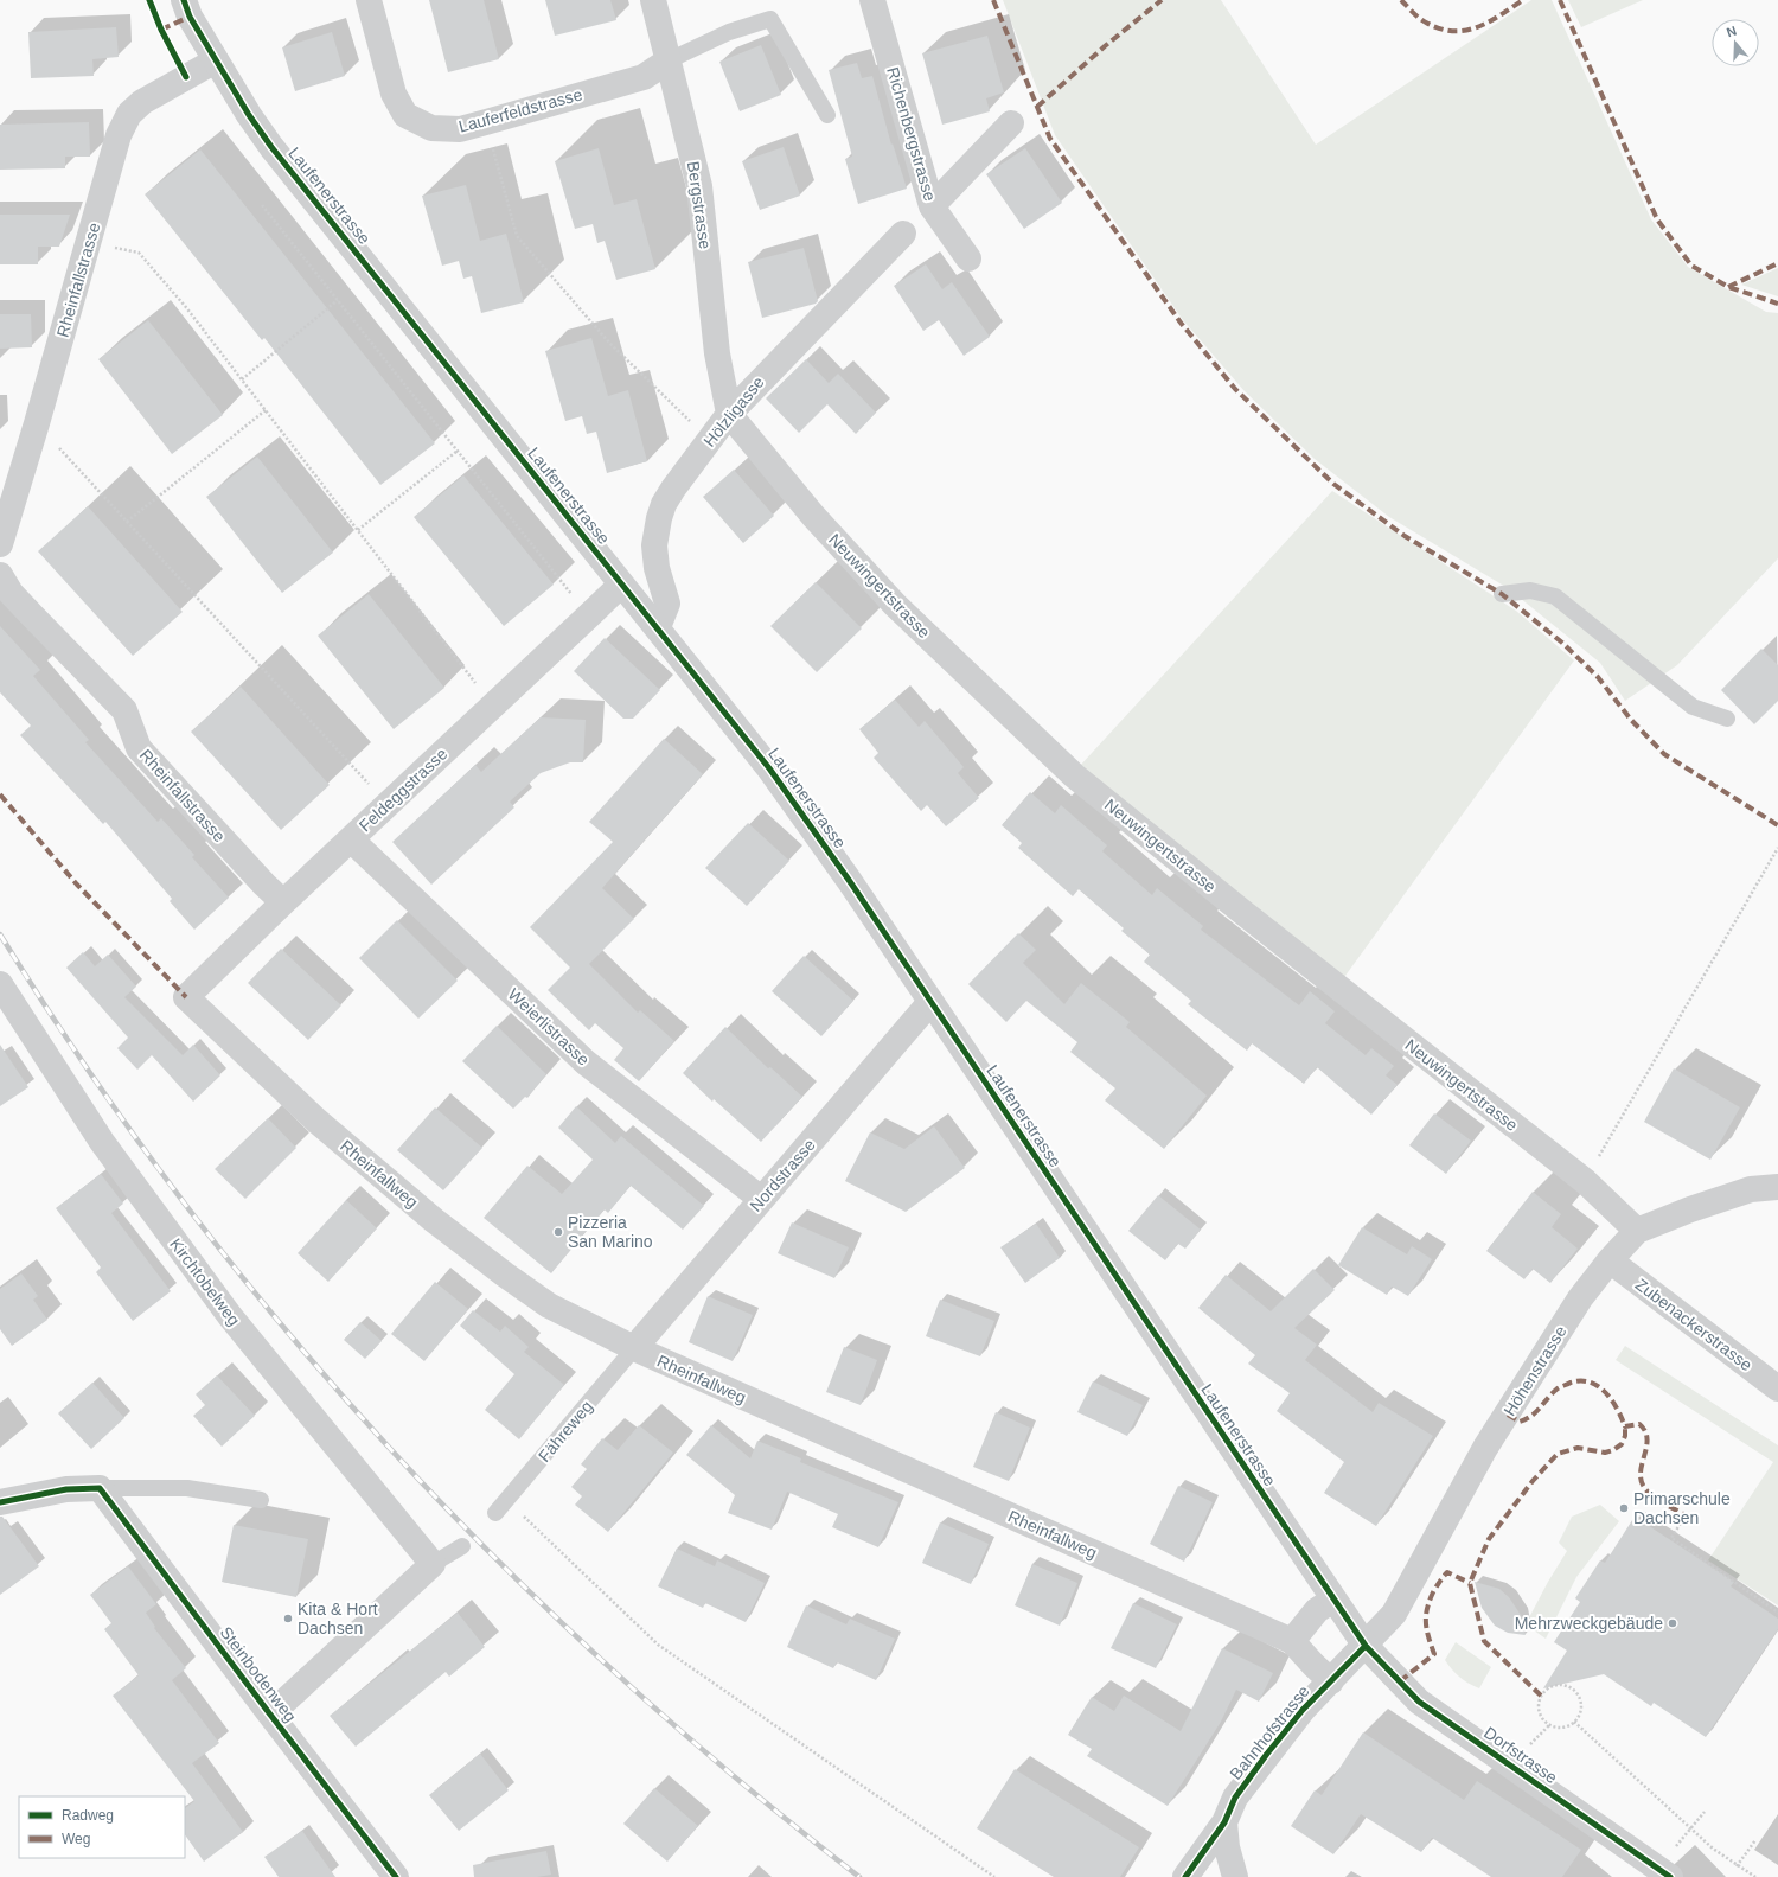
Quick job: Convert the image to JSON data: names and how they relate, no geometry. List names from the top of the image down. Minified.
{"streets":{"street":["Lauferfeldstrasse","Richenbergstrasse","Laufenerstrasse","Bergstrasse","Rheinfallstrasse","Hölzligasse","Neuwingertstrasse","Feldeggstrasse","Weierlistrasse","Rheinfallweg","Nordstrasse","Kirchtobelweg","Zubenackerstrasse","Höhenstrasse","Steinbodenweg","Bahnhofstrasse","Dorfstrasse"],"lane":["Fähreweg"]},"crossings":[["Lauferfeldstrasse","Bergstrasse"],["Laufenerstrasse","Rheinfallstrasse"],["Laufenerstrasse","Hölzligasse"],["Laufenerstrasse","Feldeggstrasse"],["Laufenerstrasse","Nordstrasse"],["Laufenerstrasse","Höhenstrasse"],["Laufenerstrasse","Bahnhofstrasse"],["Laufenerstrasse","Dorfstrasse"],["Bergstrasse","Hölzligasse"],["Bergstrasse","Neuwingertstrasse"],["Rheinfallstrasse","Feldeggstrasse"],["Hölzligasse","Neuwingertstrasse"],["Neuwingertstrasse","Höhenstrasse"],["Feldeggstrasse","Weierlistrasse"],["Feldeggstrasse","Rheinfallweg"],["Weierlistrasse","Nordstrasse"],["Rheinfallweg","Nordstrasse"],["Rheinfallweg","Fähreweg"],["Rheinfallweg","Bahnhofstrasse"],["Nordstrasse","Fähreweg"],["Zubenackerstrasse","Höhenstrasse"],["Höhenstrasse","Bahnhofstrasse"],["Höhenstrasse","Dorfstrasse"],["Bahnhofstrasse","Dorfstrasse"]],"places":["Pizzeria San Marino","Primarschule Dachsen","Kita & Hort Dachsen","Mehrzweckgebäude"],"legend":["Radweg","Weg"],"north":"top"}
